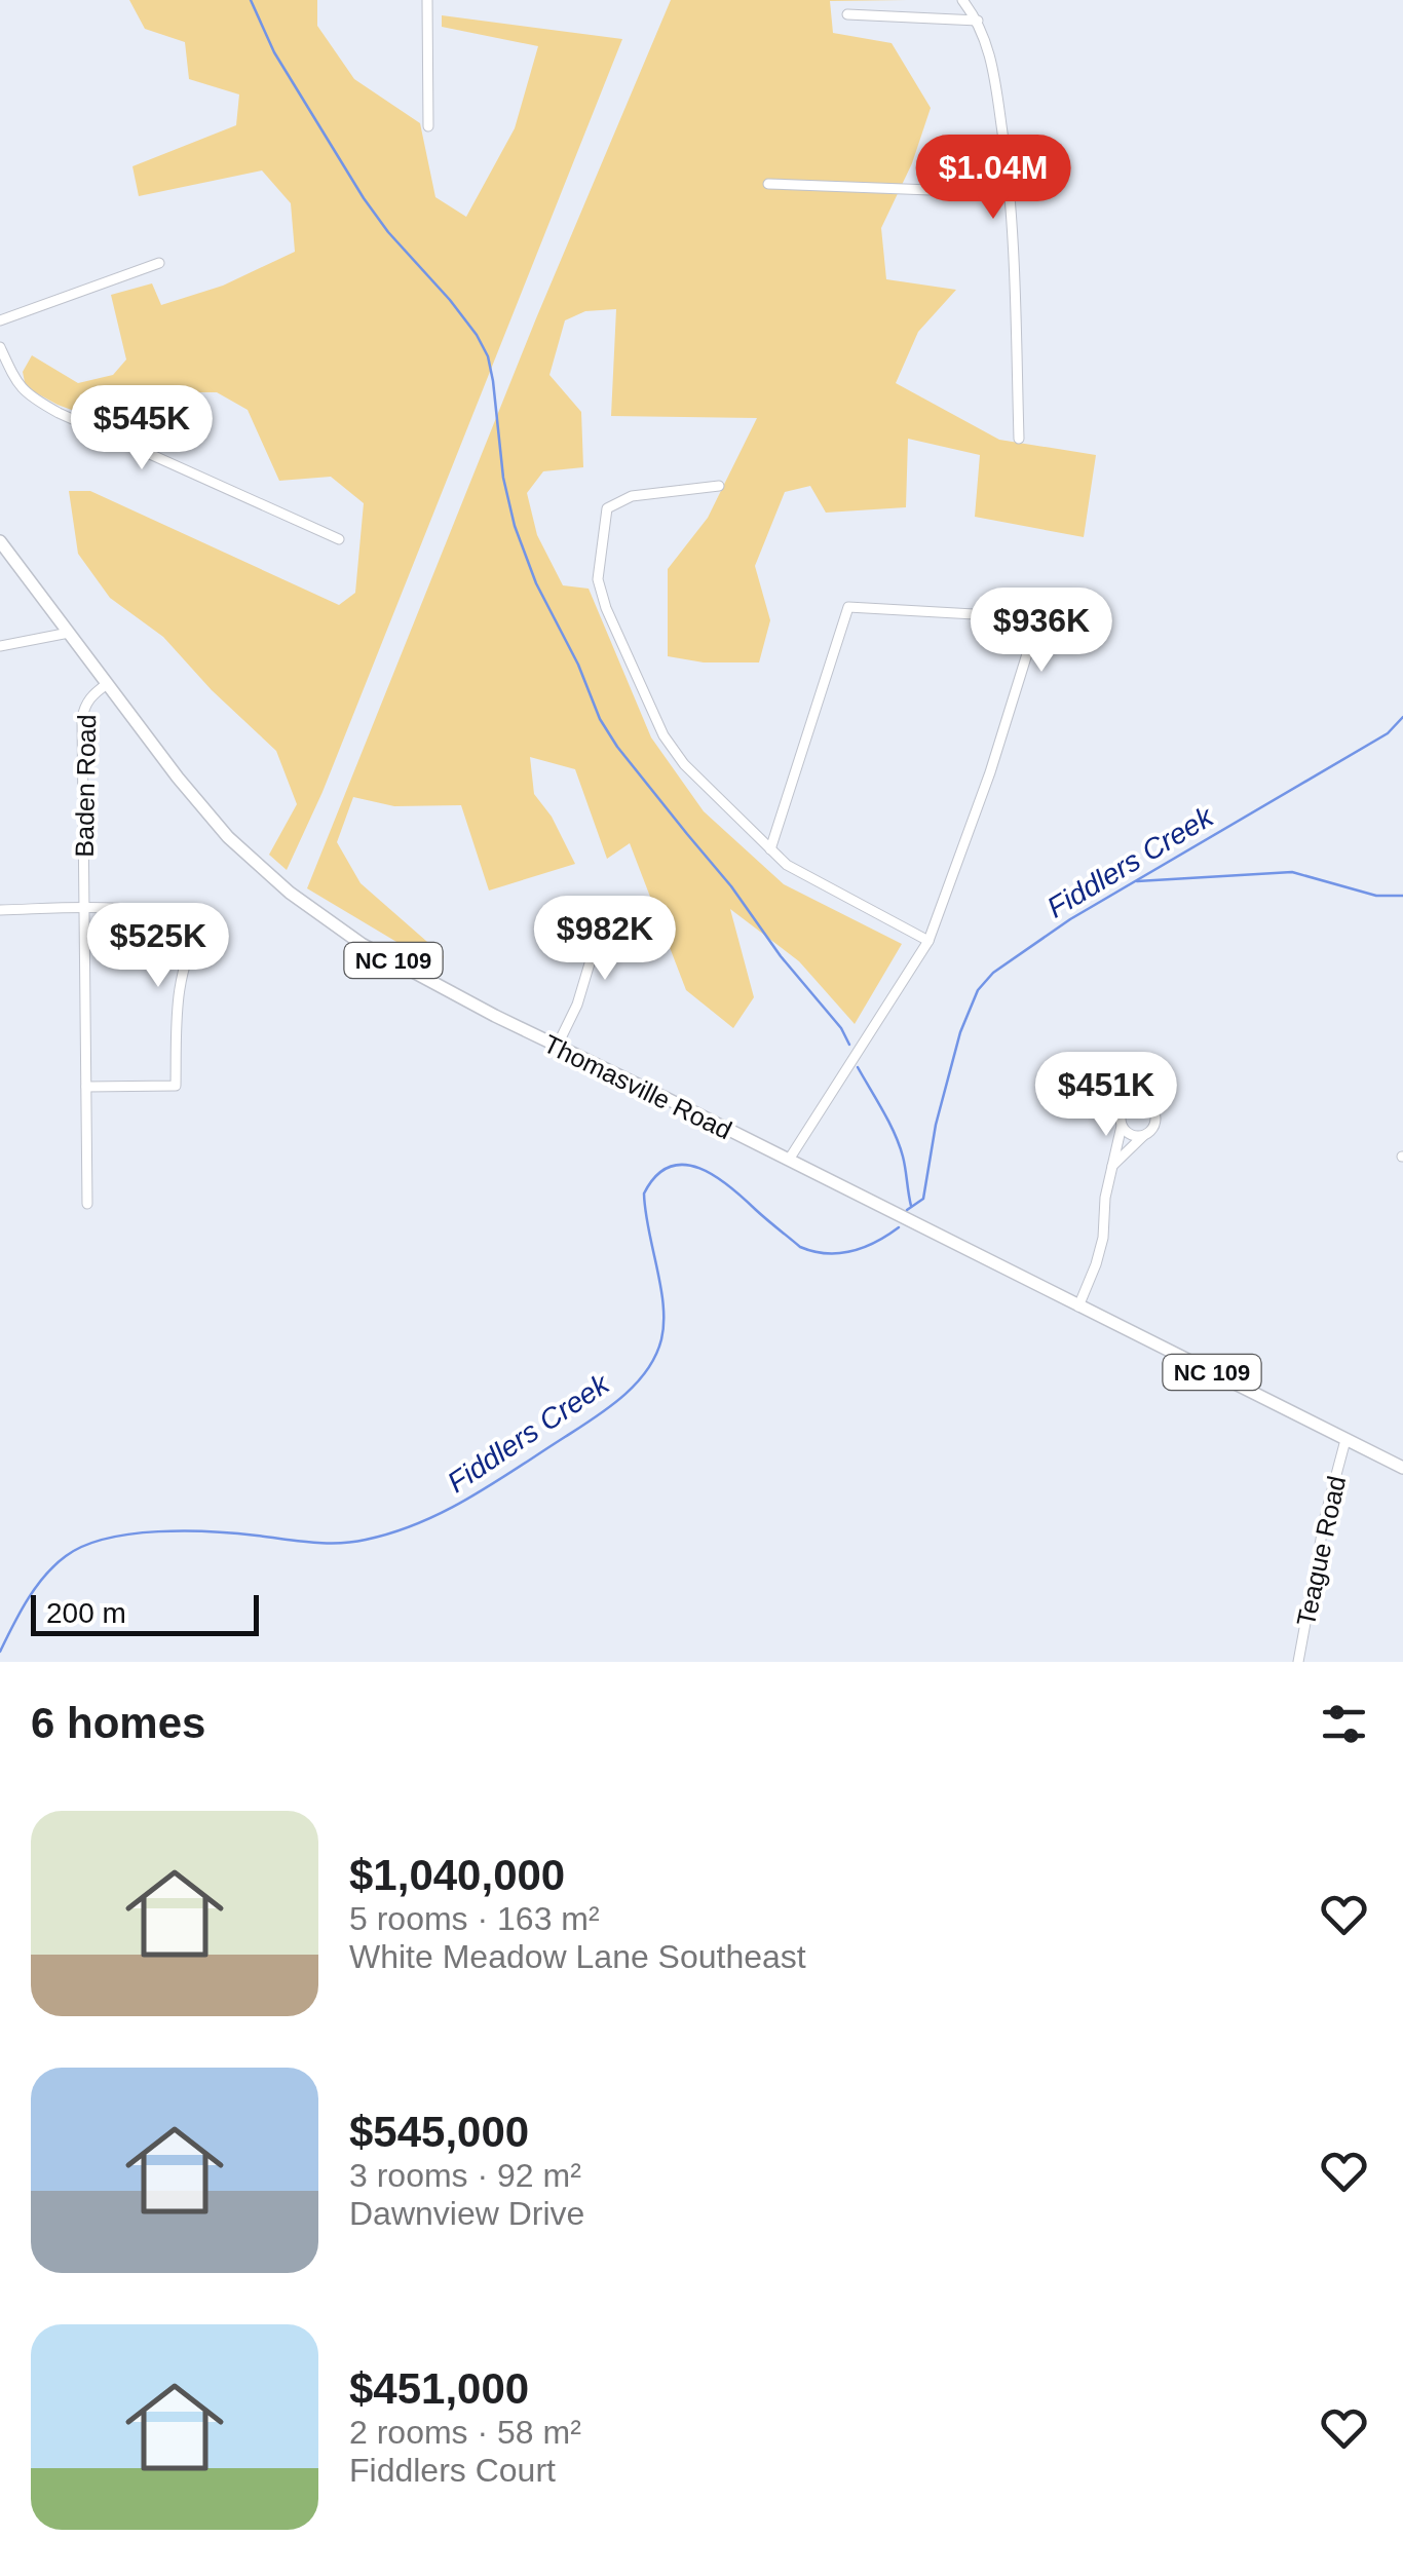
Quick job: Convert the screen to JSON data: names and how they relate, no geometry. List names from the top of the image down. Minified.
{"streets":{"main road":["NC 109","Thomasville Road"],"street":["Baden Road","Teague Road"]},"crossings":[["Baden Road","Thomasville Road"],["Thomasville Road","Teague Road"]],"water":["Fiddlers Creek"],"scale_bar":"200 m","page":{"price":["$1.04M","$545K","$936K","$982K","$525K","$451K"],"scale":"200 m","heading":"6 homes","list":[{"name":"$1,040,000","note":"5 rooms · 163 m² · White Meadow Lane Southeast"},{"name":"$545,000","note":"3 rooms · 92 m² · Dawnview Drive"},{"name":"$451,000","note":"2 rooms · 58 m² · Fiddlers Court"}]}}
